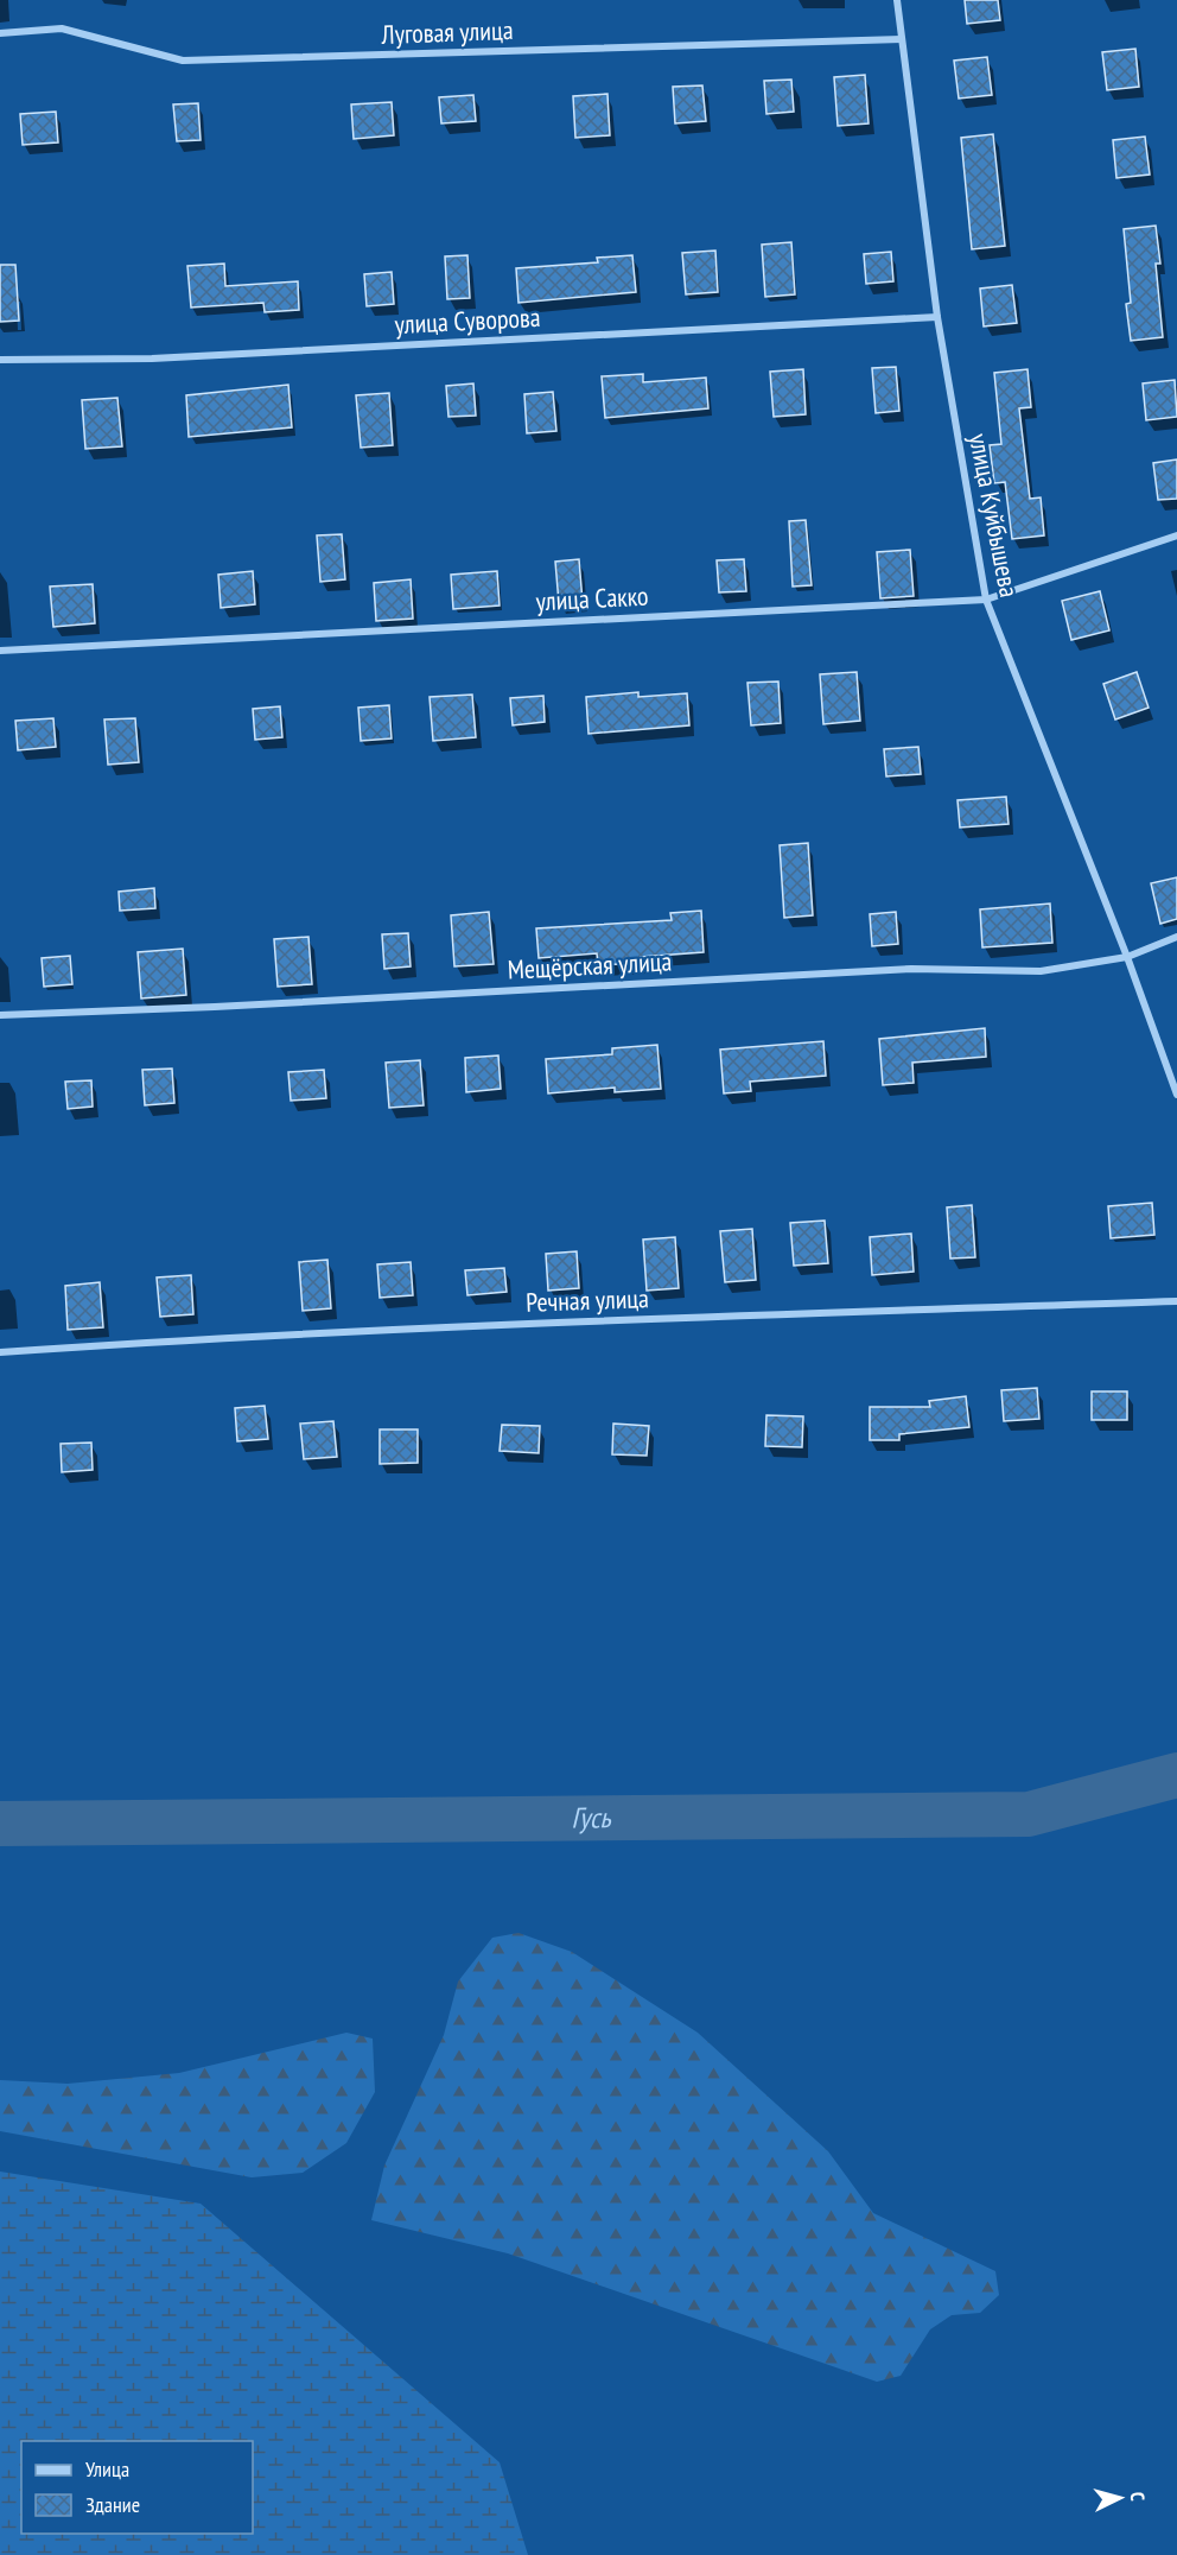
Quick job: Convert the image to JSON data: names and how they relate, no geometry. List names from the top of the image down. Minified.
{"streets":{"street":["Луговая улица","улица Суворова","улица Куйбышева","улица Сакко","Мещёрская улица","Речная улица"]},"crossings":[["Луговая улица","улица Куйбышева"],["улица Суворова","улица Куйбышева"],["улица Куйбышева","улица Сакко"],["улица Куйбышева","Мещёрская улица"]],"water":["Гусь"],"legend":["Улица","Здание"],"north":"right"}
